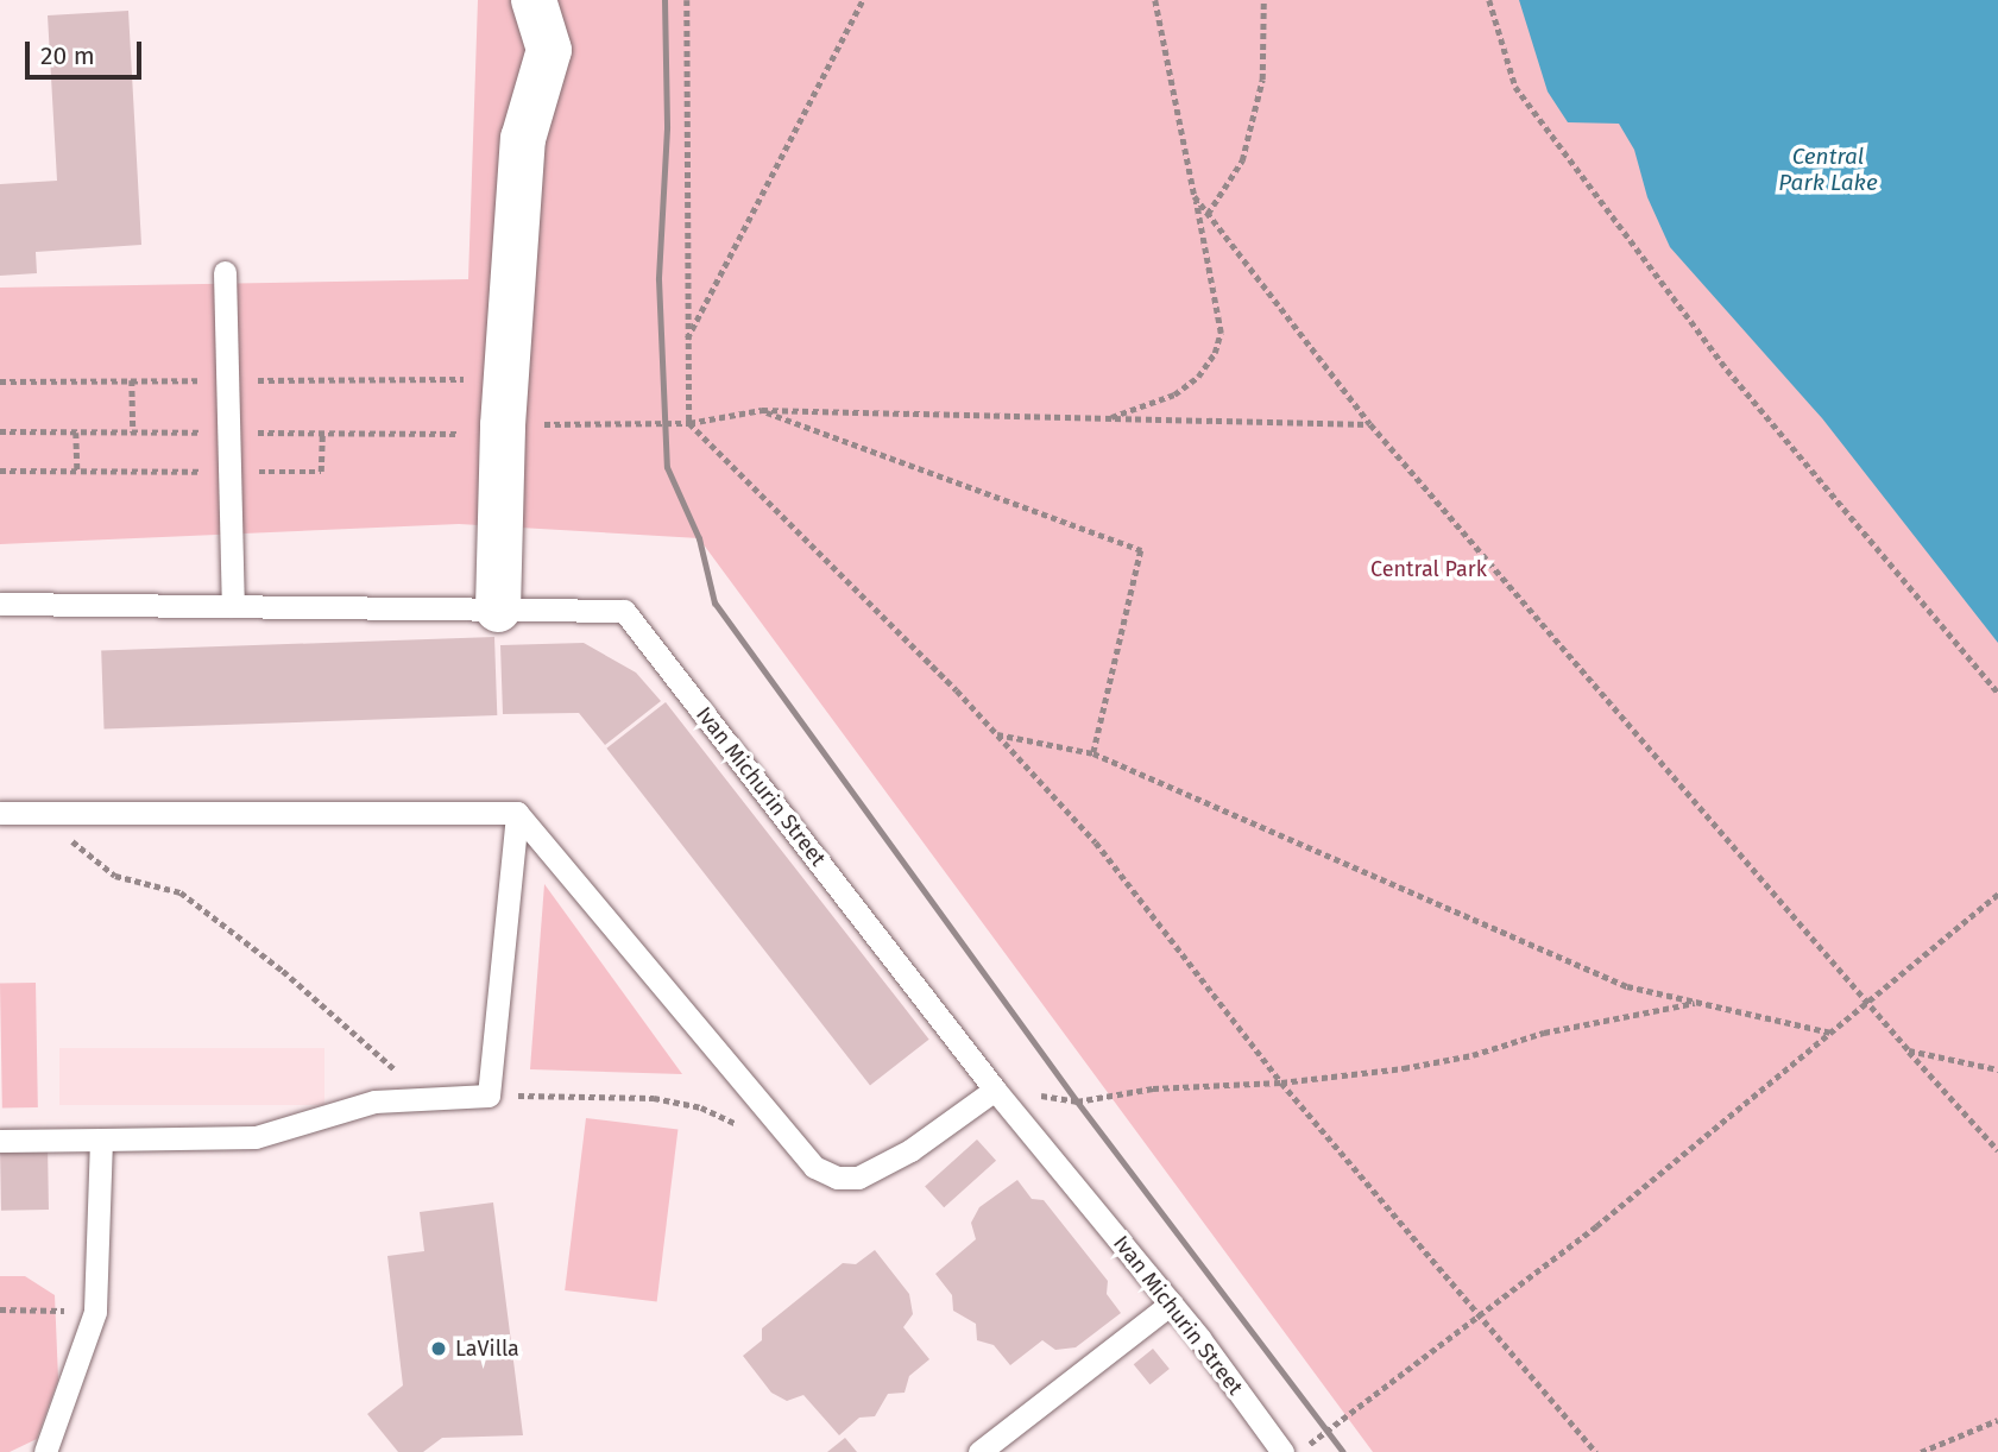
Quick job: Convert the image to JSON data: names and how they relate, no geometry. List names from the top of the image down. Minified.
{"streets":{"lane":["Ivan Michurin Street"]},"water":["Central Park Lake"],"parks":["Central Park"],"places":["LaVilla"],"scale_bar":"20 m"}
